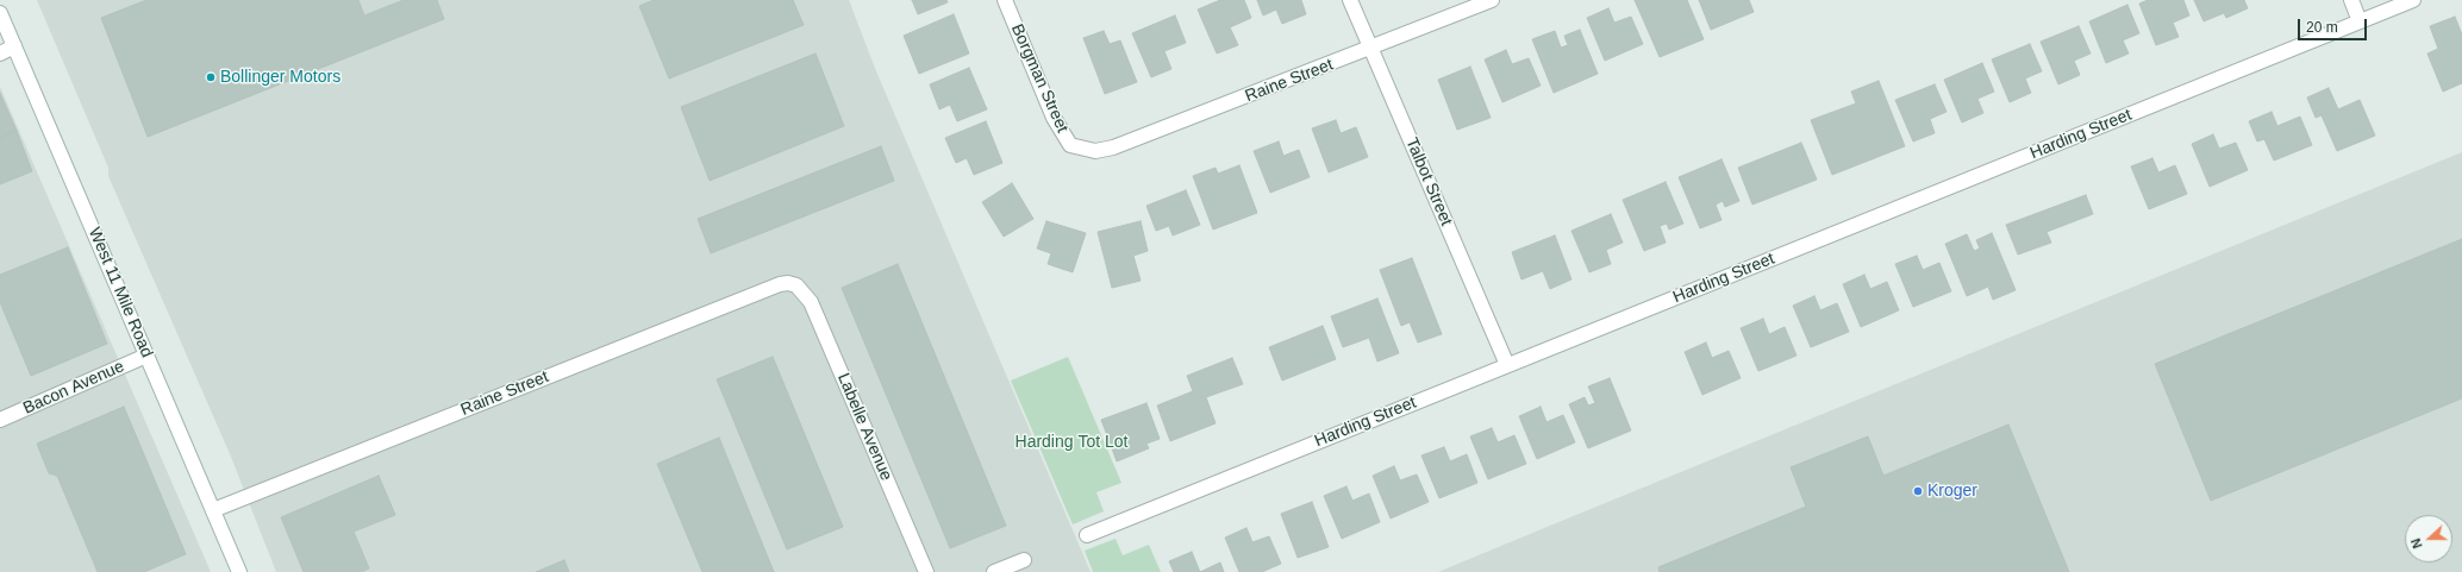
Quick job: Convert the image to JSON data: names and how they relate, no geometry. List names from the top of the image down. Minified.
{"streets":{"street":["Borgman Street","Raine Street","Harding Street","Talbot Street","West 11 Mile Road","Bacon Avenue","Labelle Avenue"]},"crossings":[["Borgman Street","Raine Street"],["Raine Street","Talbot Street"],["Raine Street","West 11 Mile Road"],["Raine Street","Labelle Avenue"],["Harding Street","Talbot Street"],["West 11 Mile Road","Bacon Avenue"]],"parks":["Harding Tot Lot"],"places":["Bollinger Motors","Kroger"],"scale_bar":"20 m","north":"left"}
